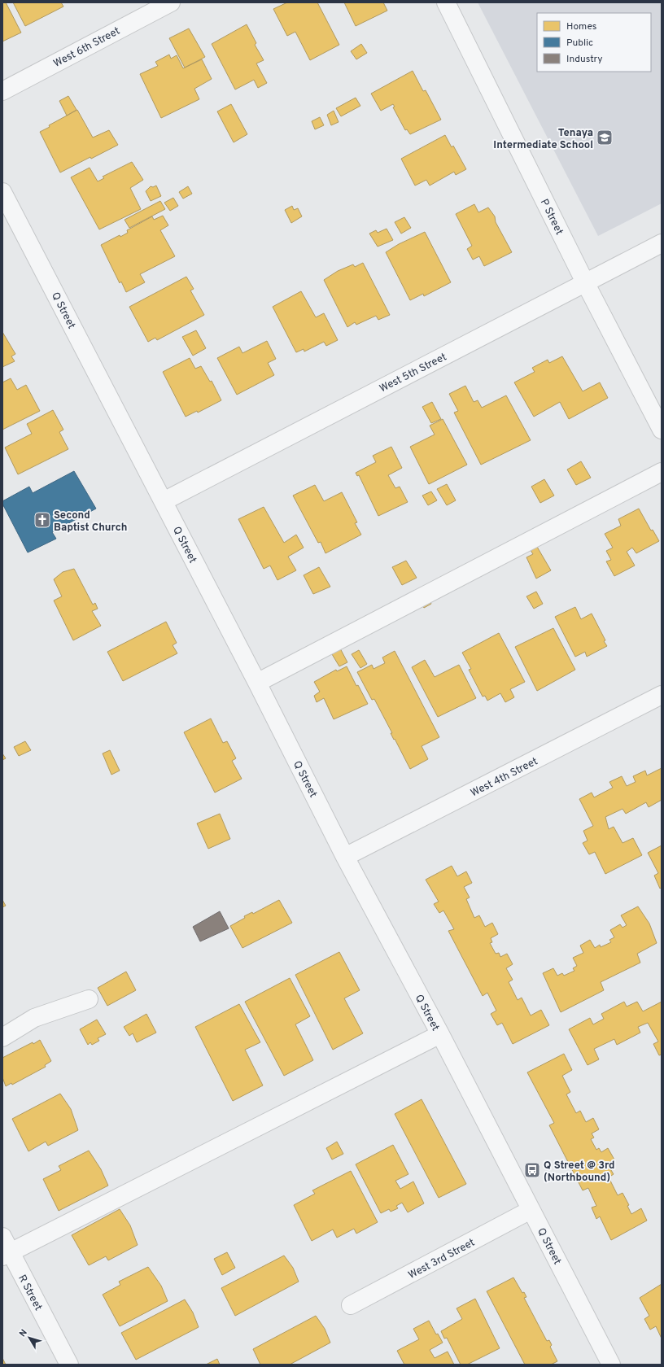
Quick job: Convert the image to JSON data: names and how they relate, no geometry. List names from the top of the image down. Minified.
{"streets":{"street":["West 6th Street","P Street","Q Street","West 5th Street","West 4th Street","West 3rd Street","R Street"]},"crossings":[["P Street","West 5th Street"],["Q Street","West 5th Street"],["Q Street","West 4th Street"],["Q Street","West 3rd Street"]],"places":{"school or university":["Tenaya Intermediate School"],"church":["Second Baptist Church"],"bus stop":["Q Street @ 3rd (Northbound)"]},"legend":["Homes","Public","Industry"],"north":"top left"}
